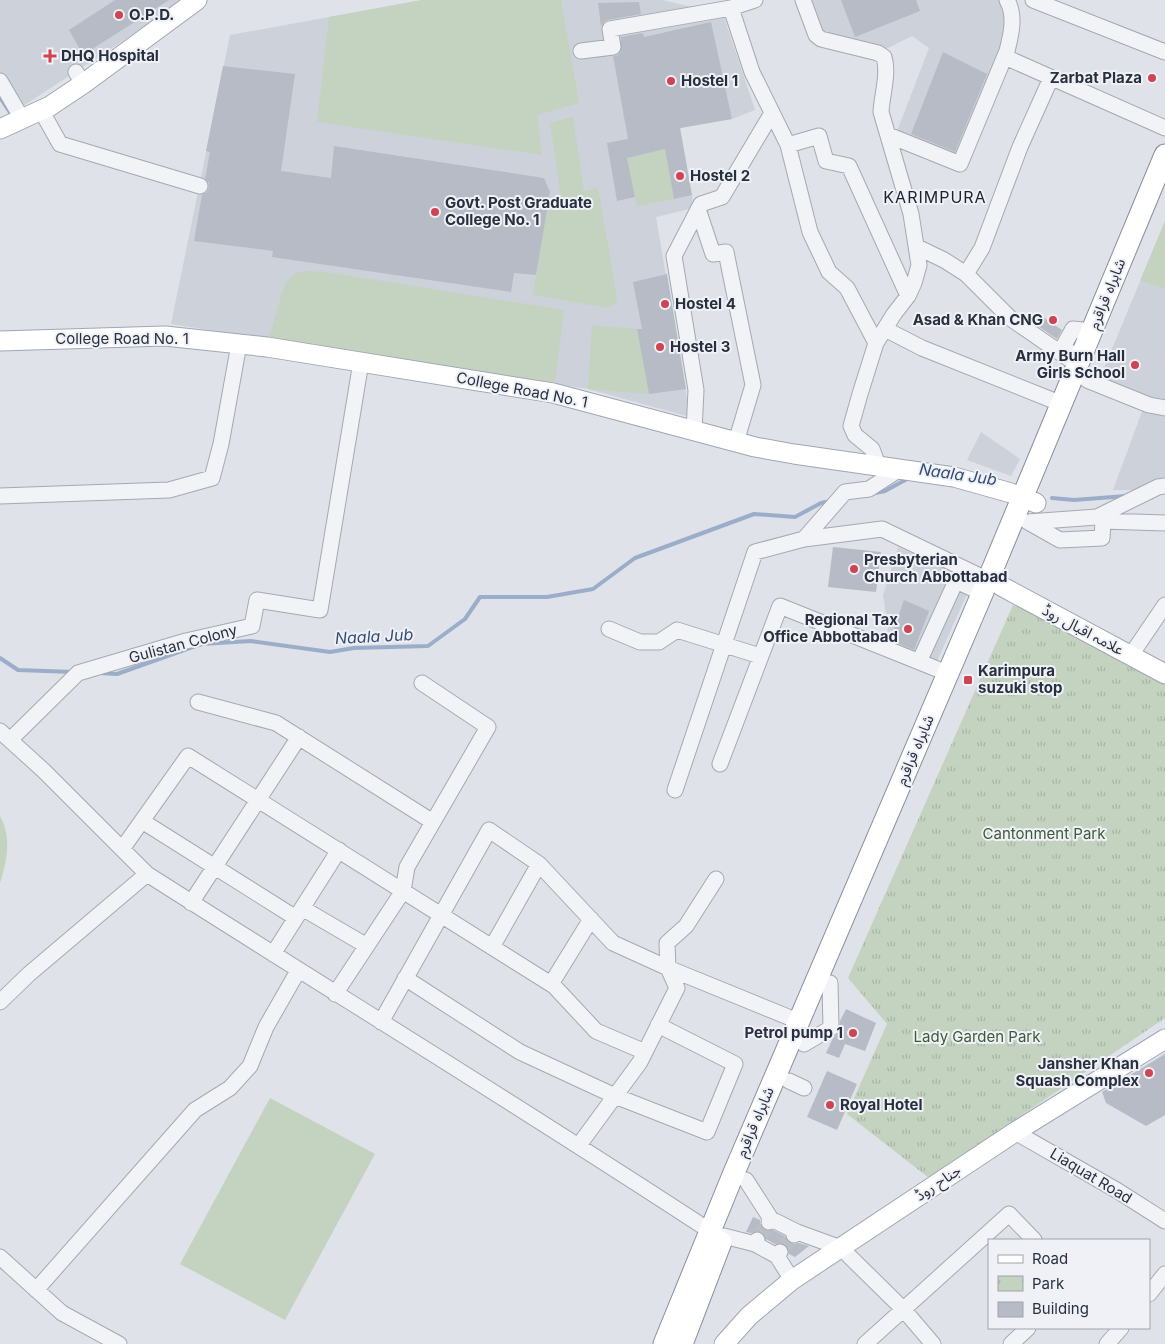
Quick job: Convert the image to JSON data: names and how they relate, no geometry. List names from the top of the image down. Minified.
{"streets":{"highway":["شاہراہ قراقرم"],"main road":["College Road No. 1","علامہ اقبال روڈ","جناح روڈ"],"street":["Gulistan Colony","Liaquat Road"]},"crossings":[["شاہراہ قراقرم","College Road No. 1"],["شاہراہ قراقرم","علامہ اقبال روڈ"],["College Road No. 1","Gulistan Colony"],["Liaquat Road","جناح روڈ"]],"districts":["KARIMPURA"],"water":["Naala Jub"],"parks":["Cantonment Park","Lady Garden Park"],"places":{"other":["O.P.D.","Zarbat Plaza","Hostel 1","Hostel 2","Govt. Post Graduate College No. 1","Hostel 4","Asad & Khan CNG","Hostel 3","Army Burn Hall Girls School","Presbyterian Church Abbottabad","Regional Tax Office Abbottabad","Petrol pump 1","Jansher Khan Squash Complex","Royal Hotel"],"health":["DHQ Hospital"],"transit":["Karimpura suzuki stop"]},"legend":["Road","Park","Building"]}
